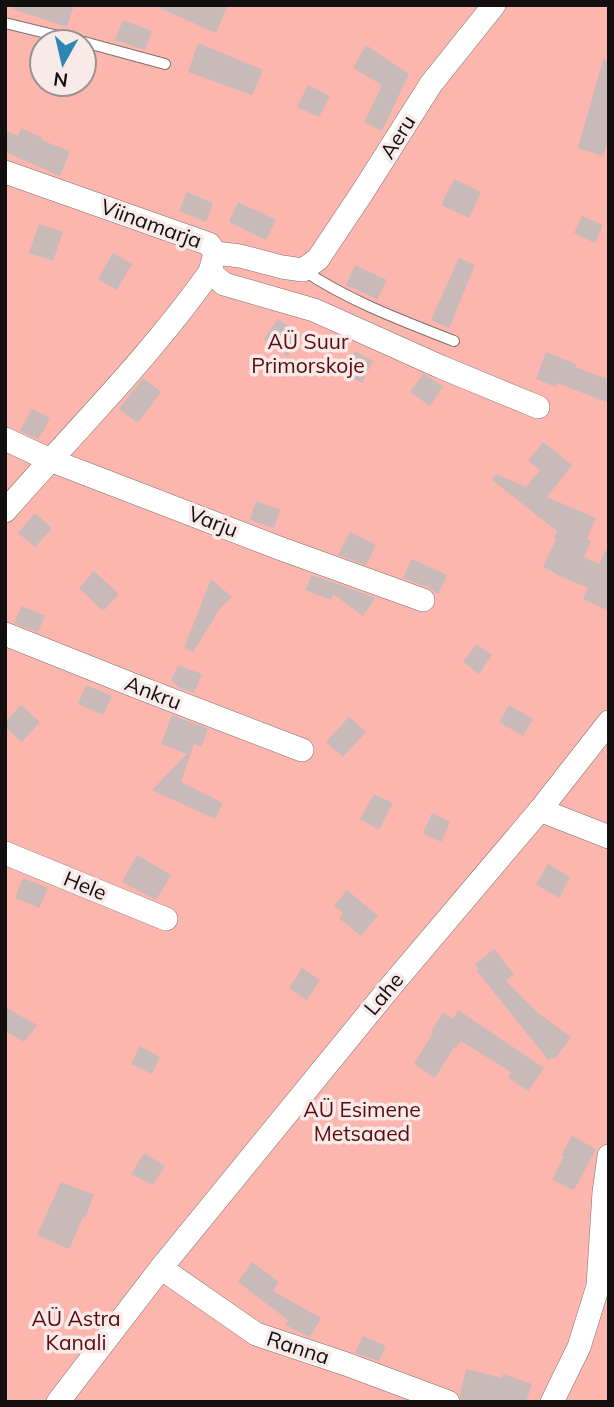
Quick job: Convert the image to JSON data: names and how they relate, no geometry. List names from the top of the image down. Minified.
{"streets":{"street":["Aeru","Viinamarja","Varju","Ankru","Hele","Lahe","Ranna"]},"crossings":[["Lahe","Ranna"]],"parks":["AÜ Suur Primorskoje","AÜ Esimene Metsaaed","AÜ Astra Kanali"],"north":"bottom"}
